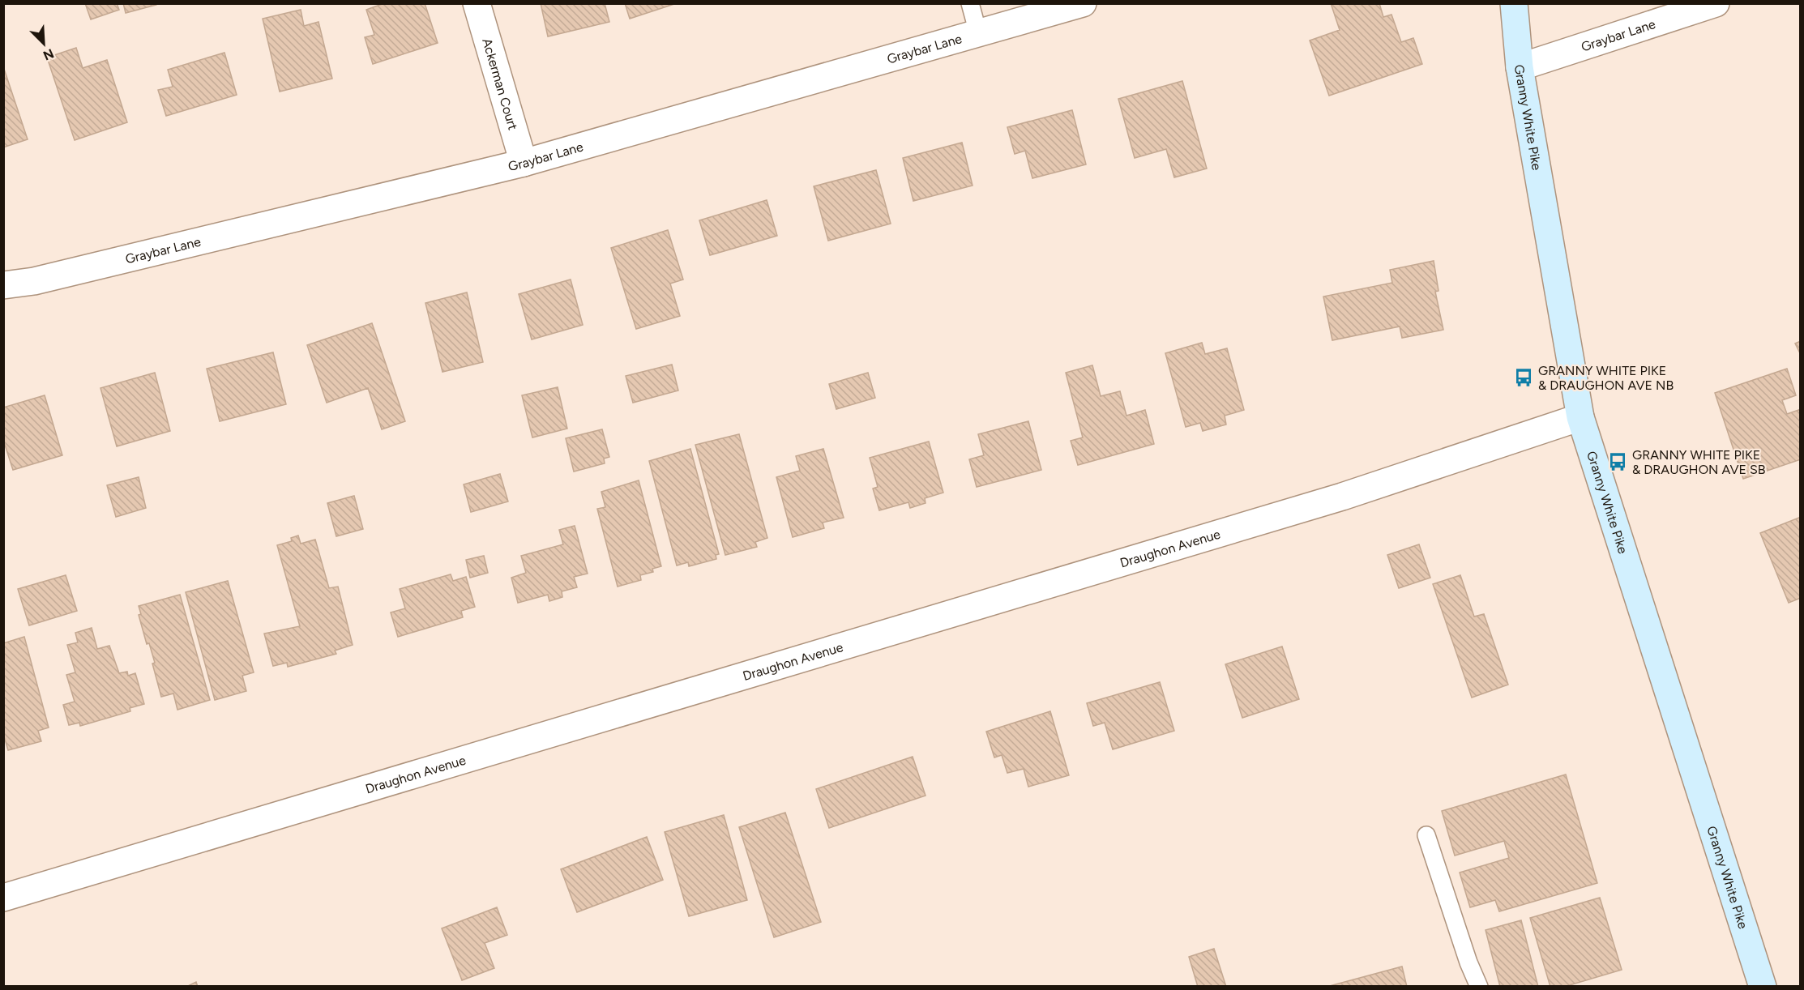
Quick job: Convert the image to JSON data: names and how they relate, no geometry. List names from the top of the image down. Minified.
{"streets":{"main road":["Granny White Pike"],"street":["Graybar Lane","Ackerman Court","Draughon Avenue"]},"crossings":[["Graybar Lane","Ackerman Court"],["Graybar Lane","Granny White Pike"],["Granny White Pike","Draughon Avenue"]],"places":{"bus stop":["GRANNY WHITE PIKE & DRAUGHON AVE NB","GRANNY WHITE PIKE & DRAUGHON AVE SB"]},"north":"bottom right"}
